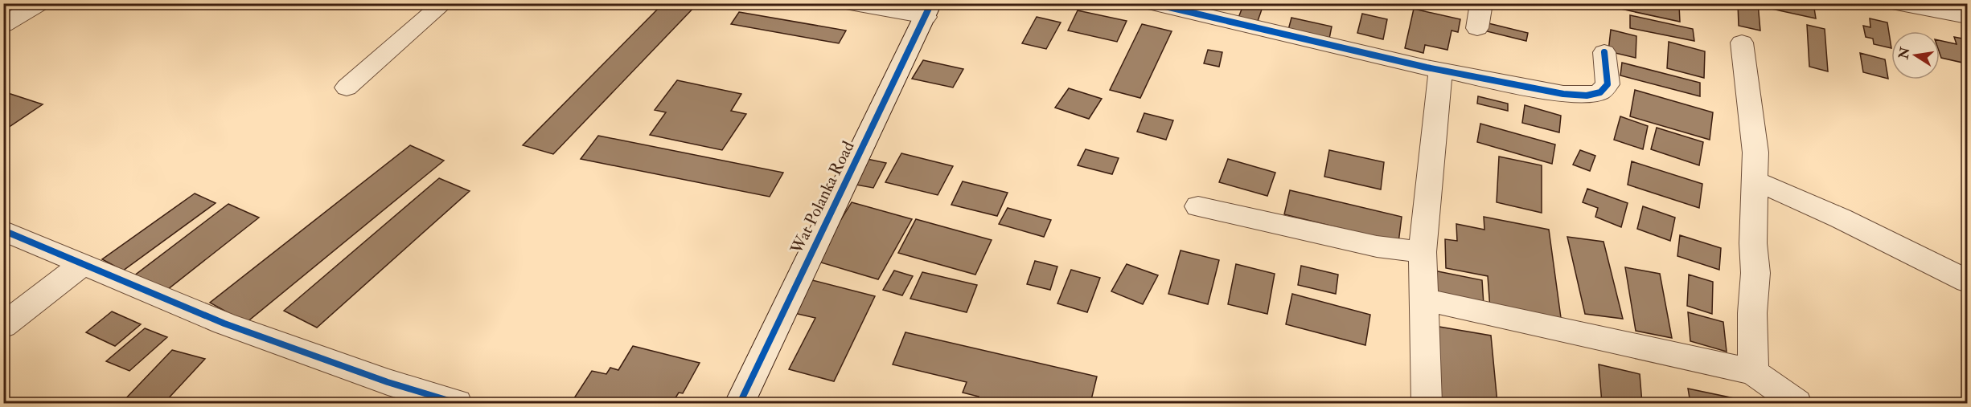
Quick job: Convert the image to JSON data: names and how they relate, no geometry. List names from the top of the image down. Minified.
{"streets":{"street":["Wat Polanka Road"]},"north":"left"}
